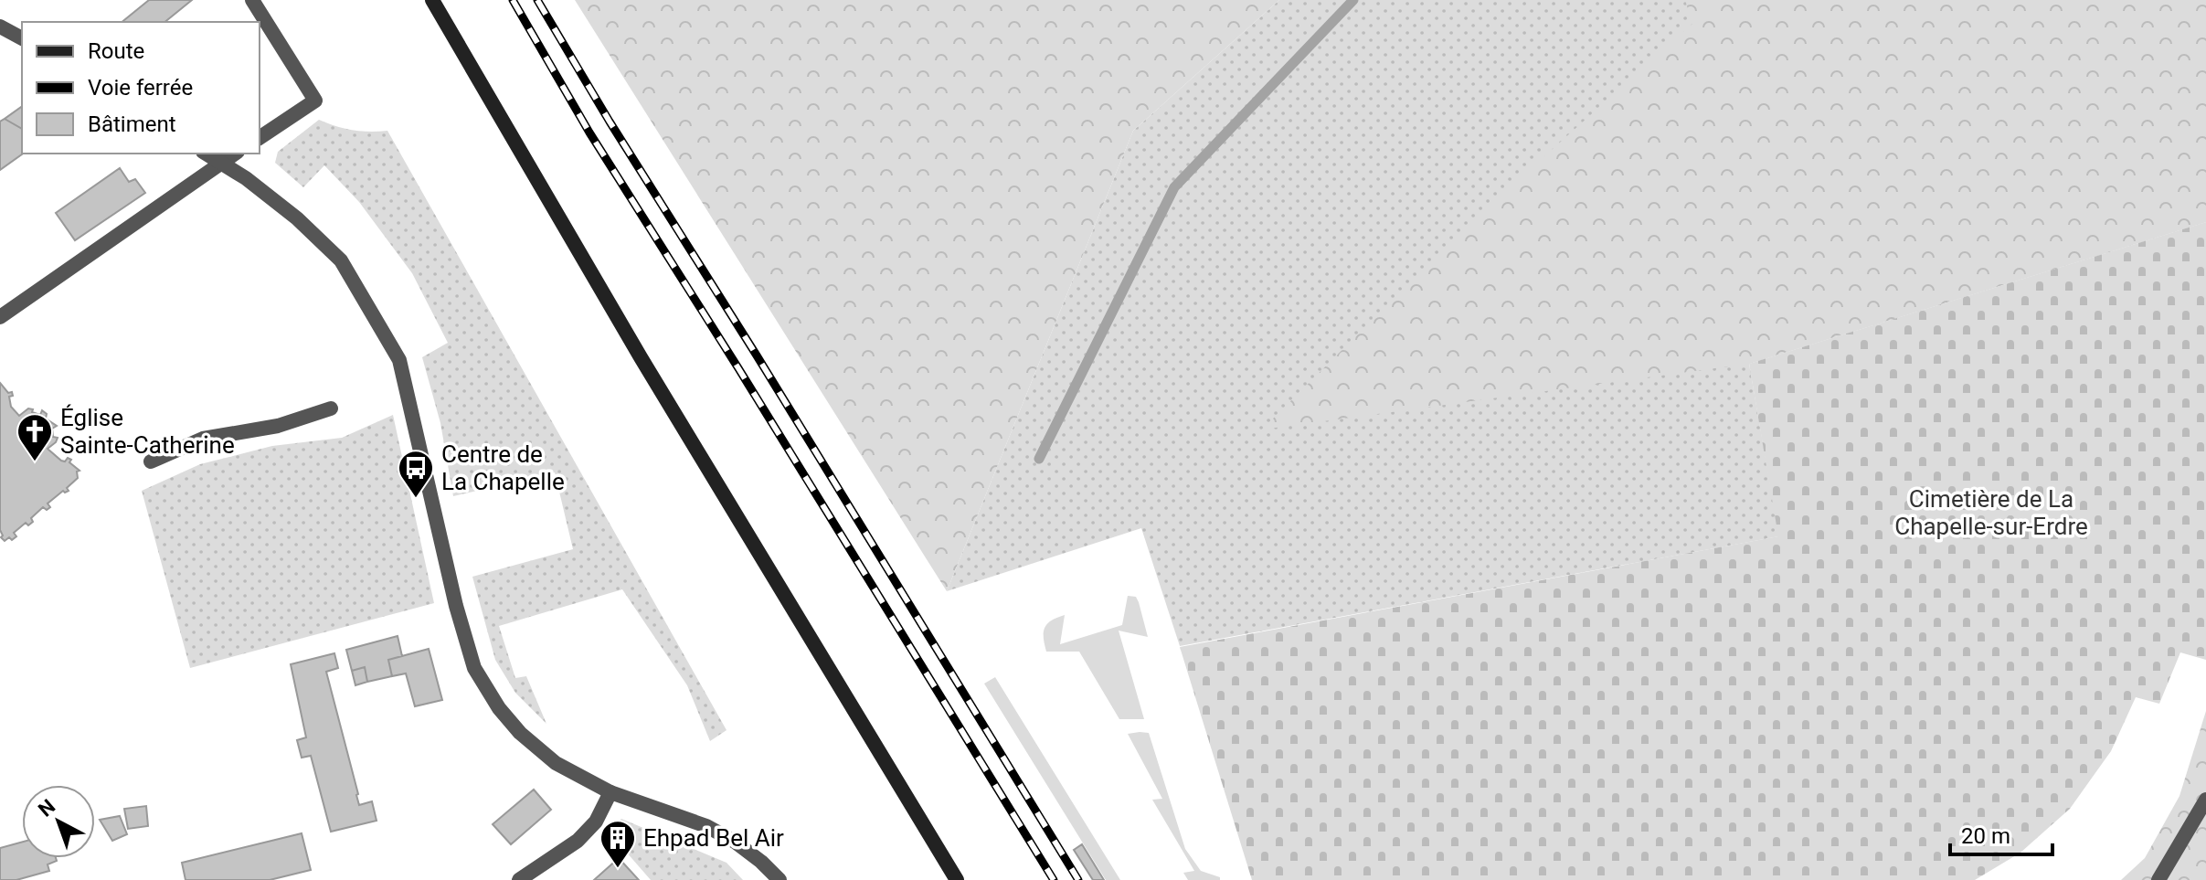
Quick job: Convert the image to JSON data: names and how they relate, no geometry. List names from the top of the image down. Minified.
{"parks":["Cimetière de La Chapelle-sur-Erdre"],"places":{"church":["Église Sainte-Catherine"],"bus stop":["Centre de La Chapelle"],"building":["Ehpad Bel Air"]},"legend":["Route","Voie ferrée","Bâtiment"],"scale_bar":"20 m","north":"top left"}
